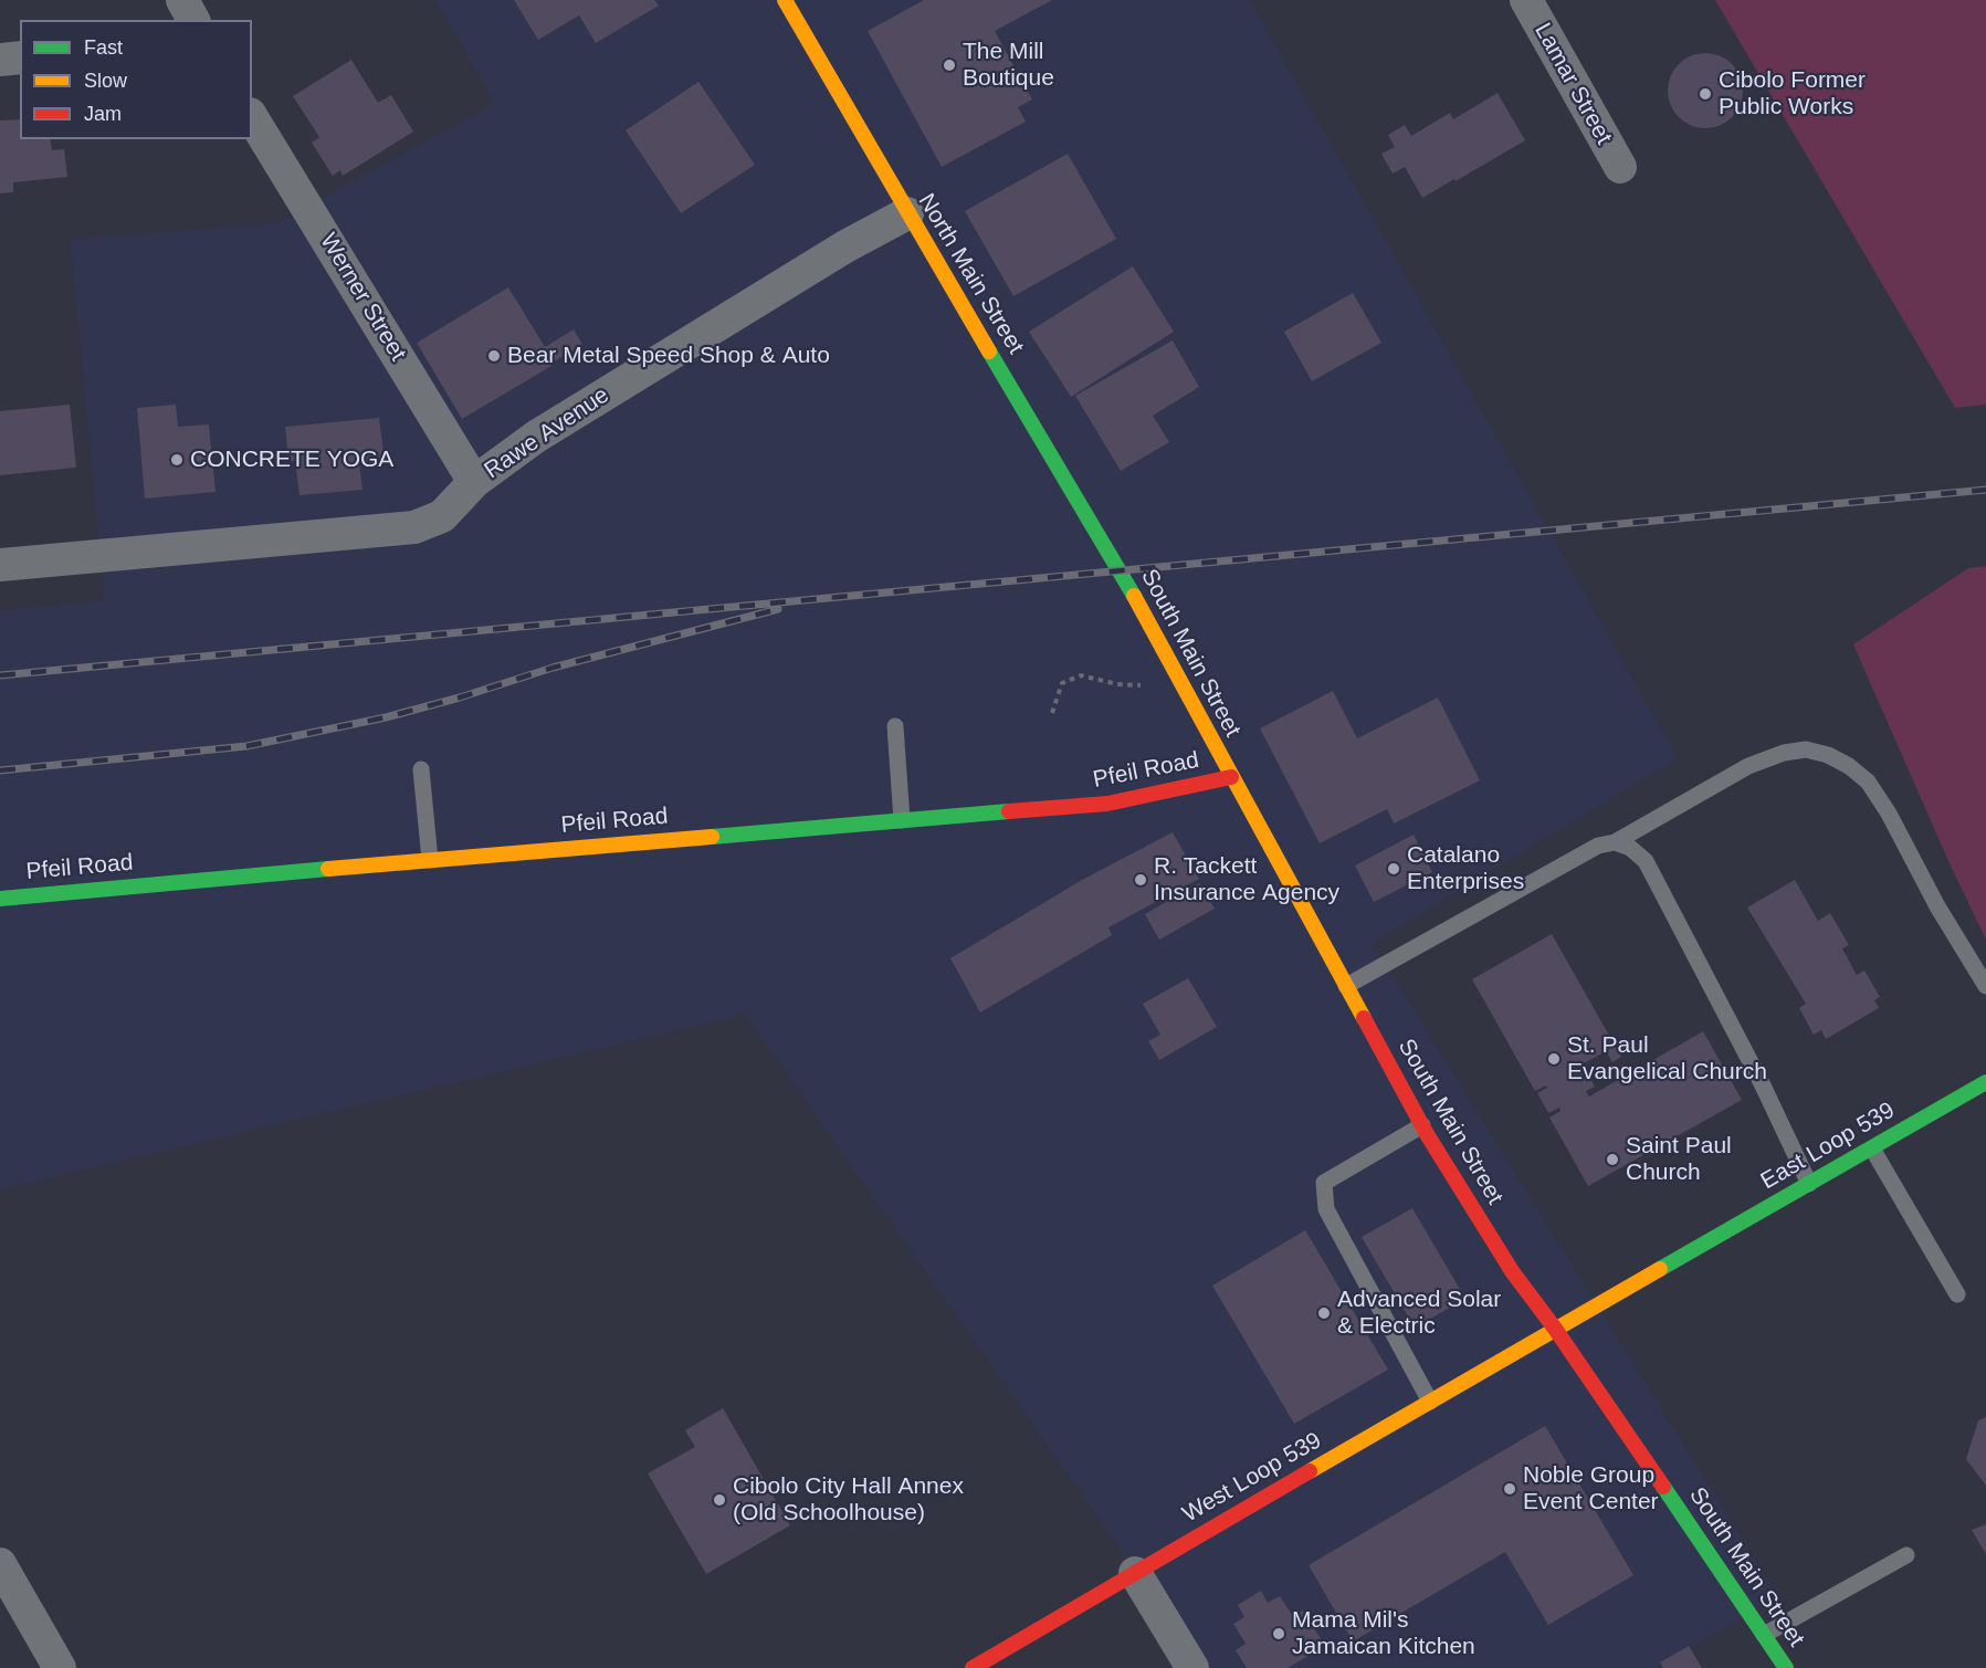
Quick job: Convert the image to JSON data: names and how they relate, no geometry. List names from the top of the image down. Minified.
{"streets":{"street":["Lamar Street","North Main Street","Werner Street","Rawe Avenue","South Main Street","Pfeil Road","East Loop 539","West Loop 539"]},"crossings":[["North Main Street","Rawe Avenue"],["North Main Street","South Main Street"],["Werner Street","Rawe Avenue"],["South Main Street","Pfeil Road"],["South Main Street","East Loop 539"],["South Main Street","West Loop 539"],["East Loop 539","West Loop 539"]],"places":["The Mill Boutique","Cibolo Former Public Works","Bear Metal Speed Shop & Auto","CONCRETE YOGA","Catalano Enterprises","R. Tackett Insurance Agency","St. Paul Evangelical Church","Saint Paul Church","Advanced Solar & Electric","Noble Group Event Center","Cibolo City Hall Annex (Old Schoolhouse)","Mama Mil's Jamaican Kitchen"],"legend":["Fast","Slow","Jam"]}
